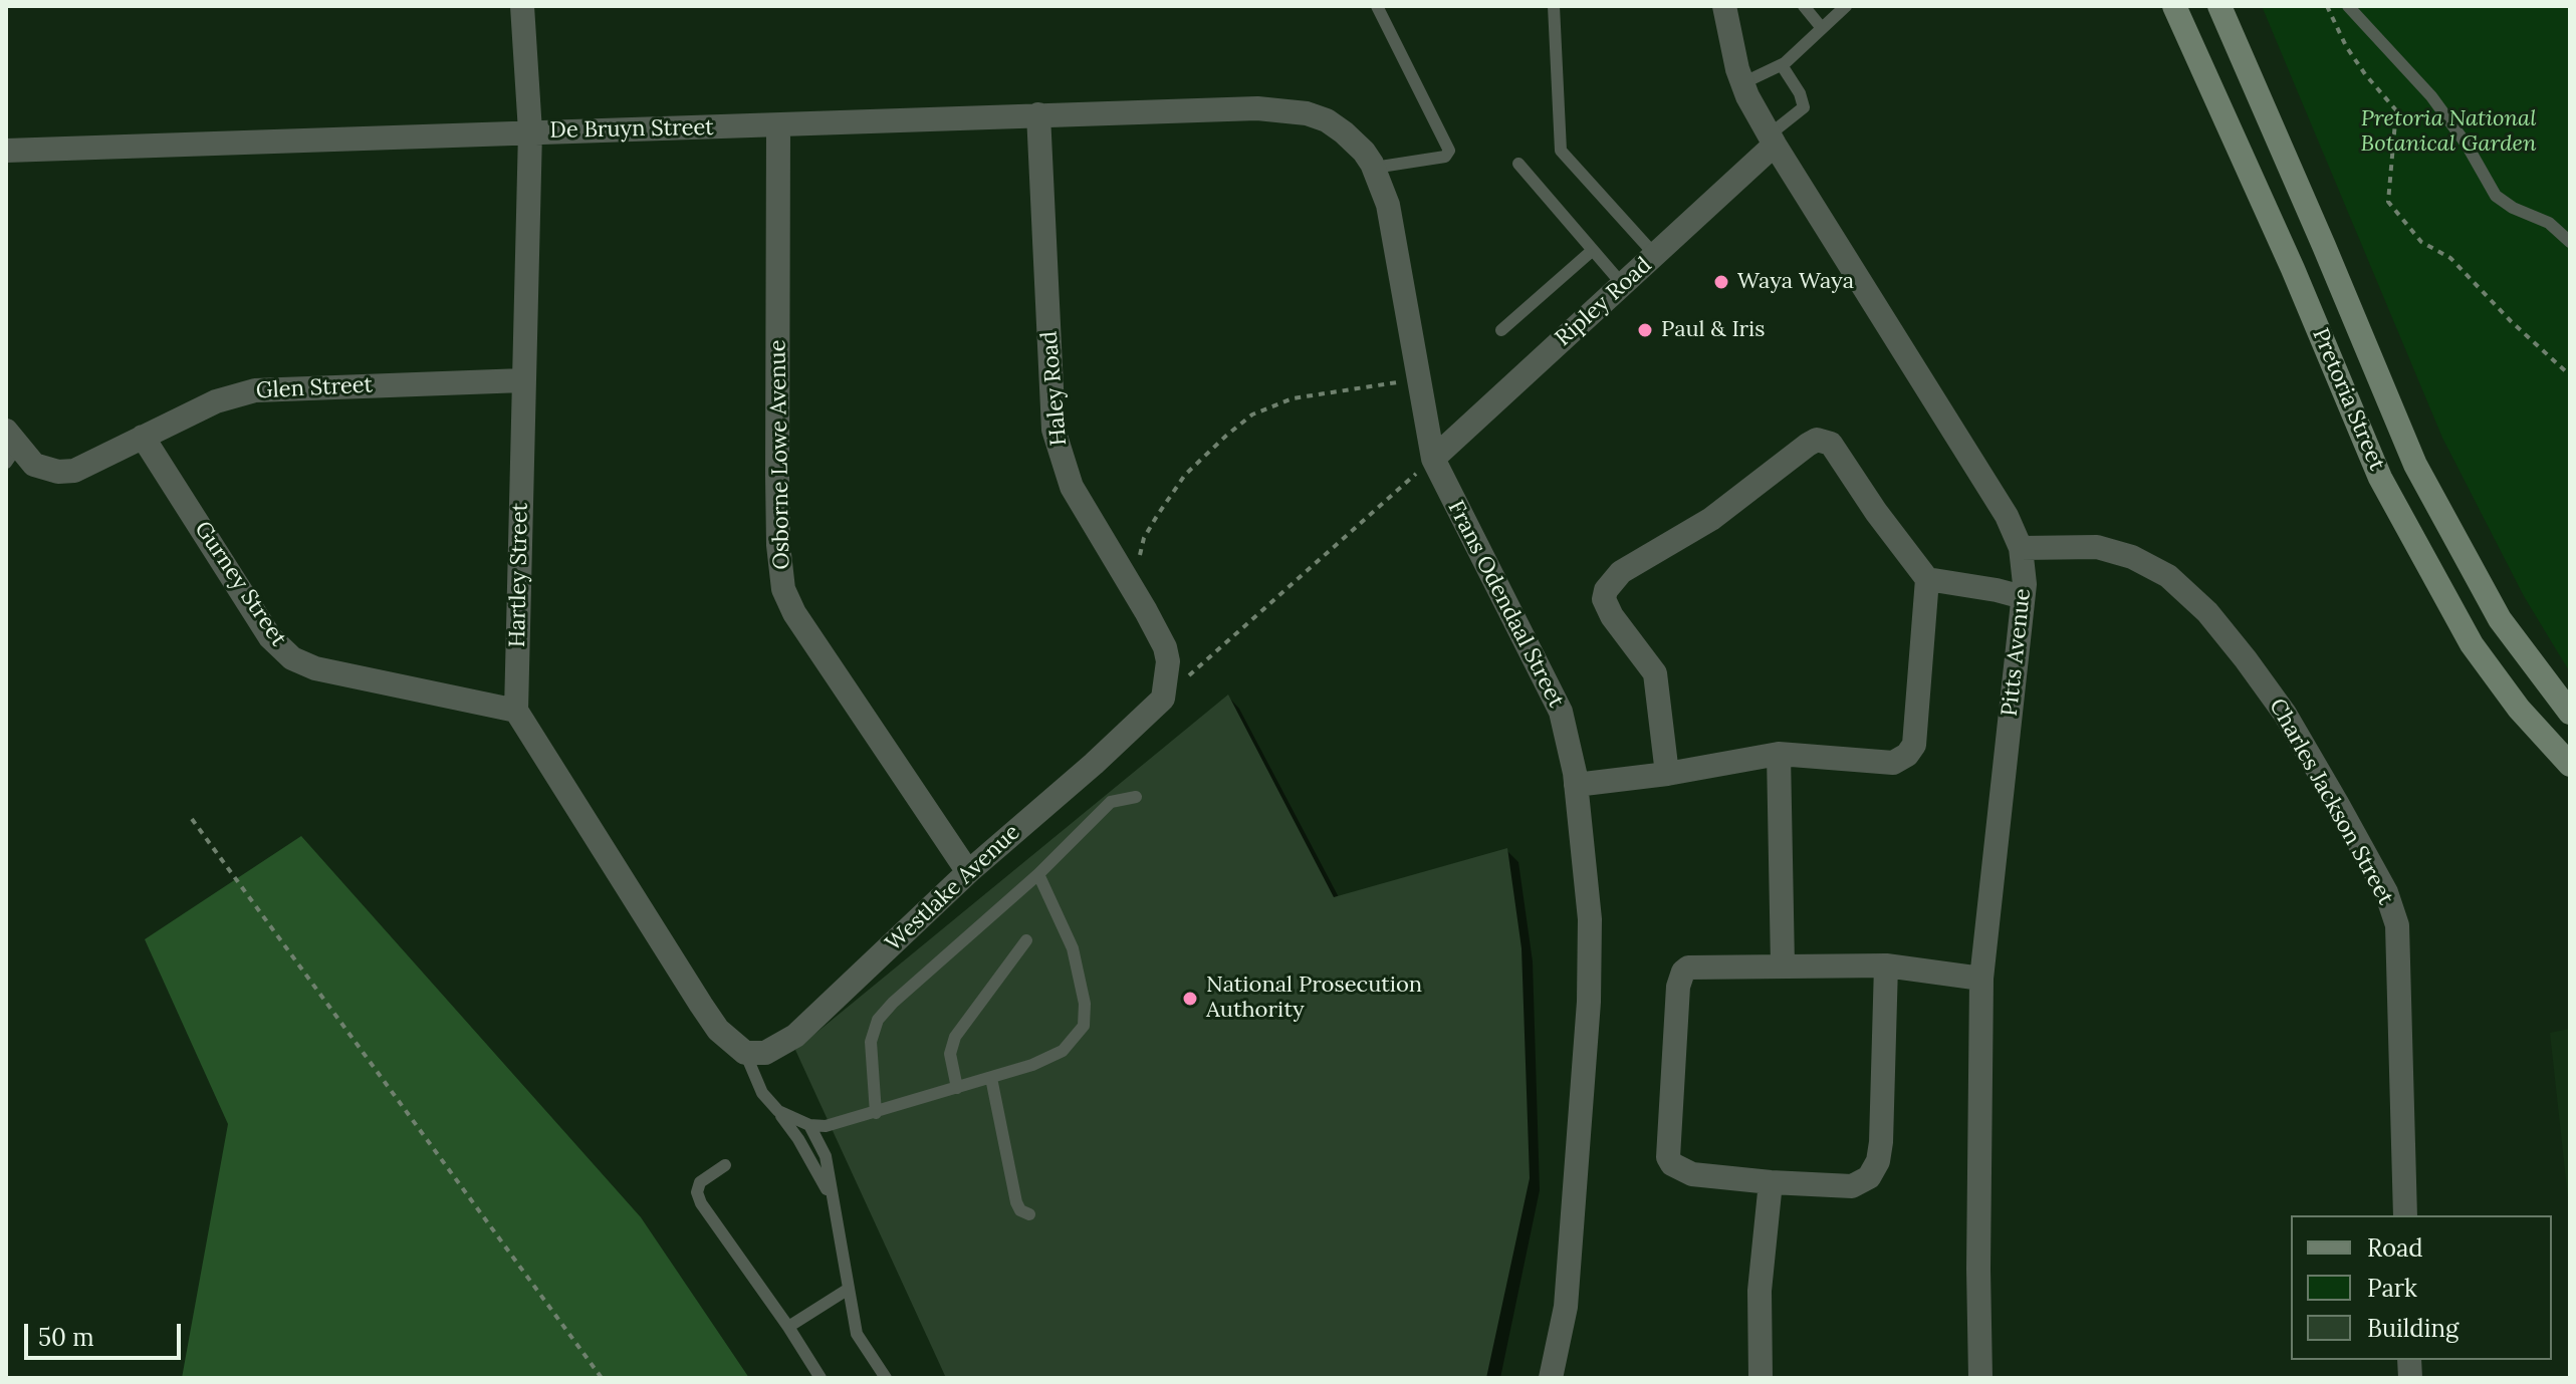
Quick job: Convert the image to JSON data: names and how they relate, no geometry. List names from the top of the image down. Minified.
{"streets":{"main road":["Pretoria Street"],"street":["De Bruyn Street","Ripley Road","Glen Street","Haley Road","Osborne Lowe Avenue","Hartley Street","Gurney Street","Frans Odendaal Street","Pitts Avenue","Charles Jackson Street","Westlake Avenue"]},"crossings":[["De Bruyn Street","Haley Road"],["De Bruyn Street","Osborne Lowe Avenue"],["De Bruyn Street","Hartley Street"],["De Bruyn Street","Frans Odendaal Street"],["Ripley Road","Frans Odendaal Street"],["Ripley Road","Pitts Avenue"],["Glen Street","Hartley Street"],["Glen Street","Gurney Street"],["Haley Road","Westlake Avenue"],["Osborne Lowe Avenue","Westlake Avenue"],["Hartley Street","Gurney Street"],["Pitts Avenue","Charles Jackson Street"]],"parks":["Pretoria National Botanical Garden"],"places":["Waya Waya","Paul & Iris","National Prosecution Authority"],"legend":["Road","Park","Building"],"scale_bar":"50 m"}
